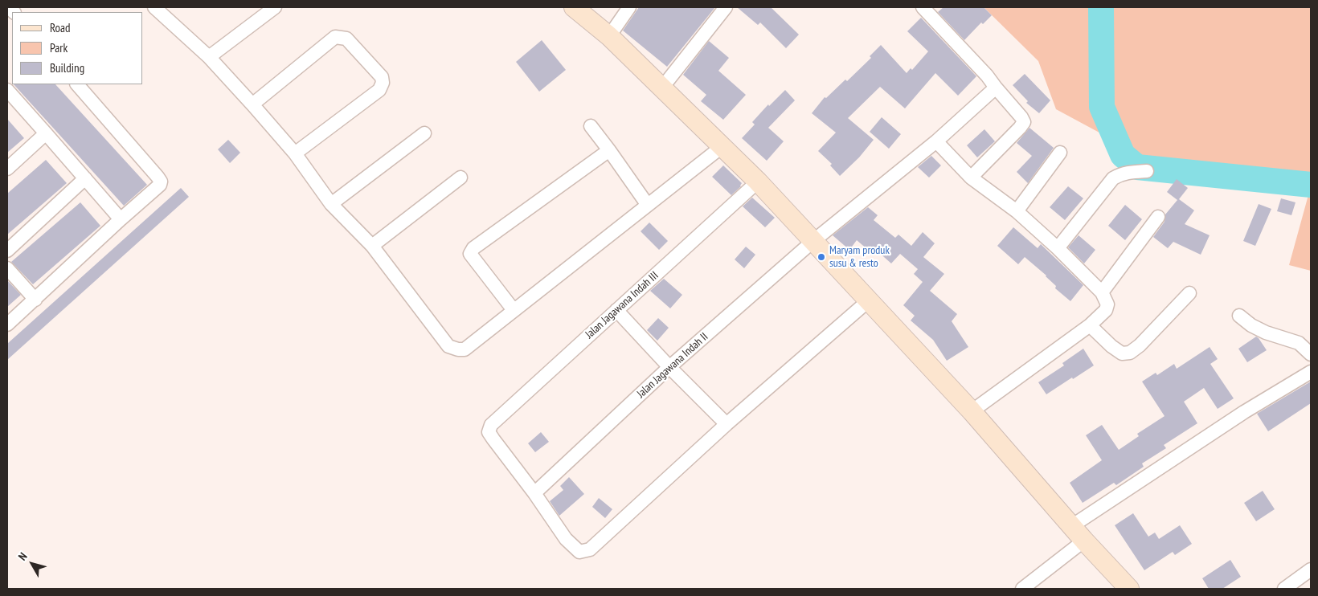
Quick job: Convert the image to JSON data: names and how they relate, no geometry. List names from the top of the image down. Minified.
{"streets":{"street":["Jalan Jagawana Indah III","Jalan Jagawana Indah II"]},"crossings":[["Jalan Jagawana Indah III","Jalan Jagawana Indah II"]],"places":["Maryam produk susu & resto"],"legend":["Road","Park","Building"],"north":"top left"}
